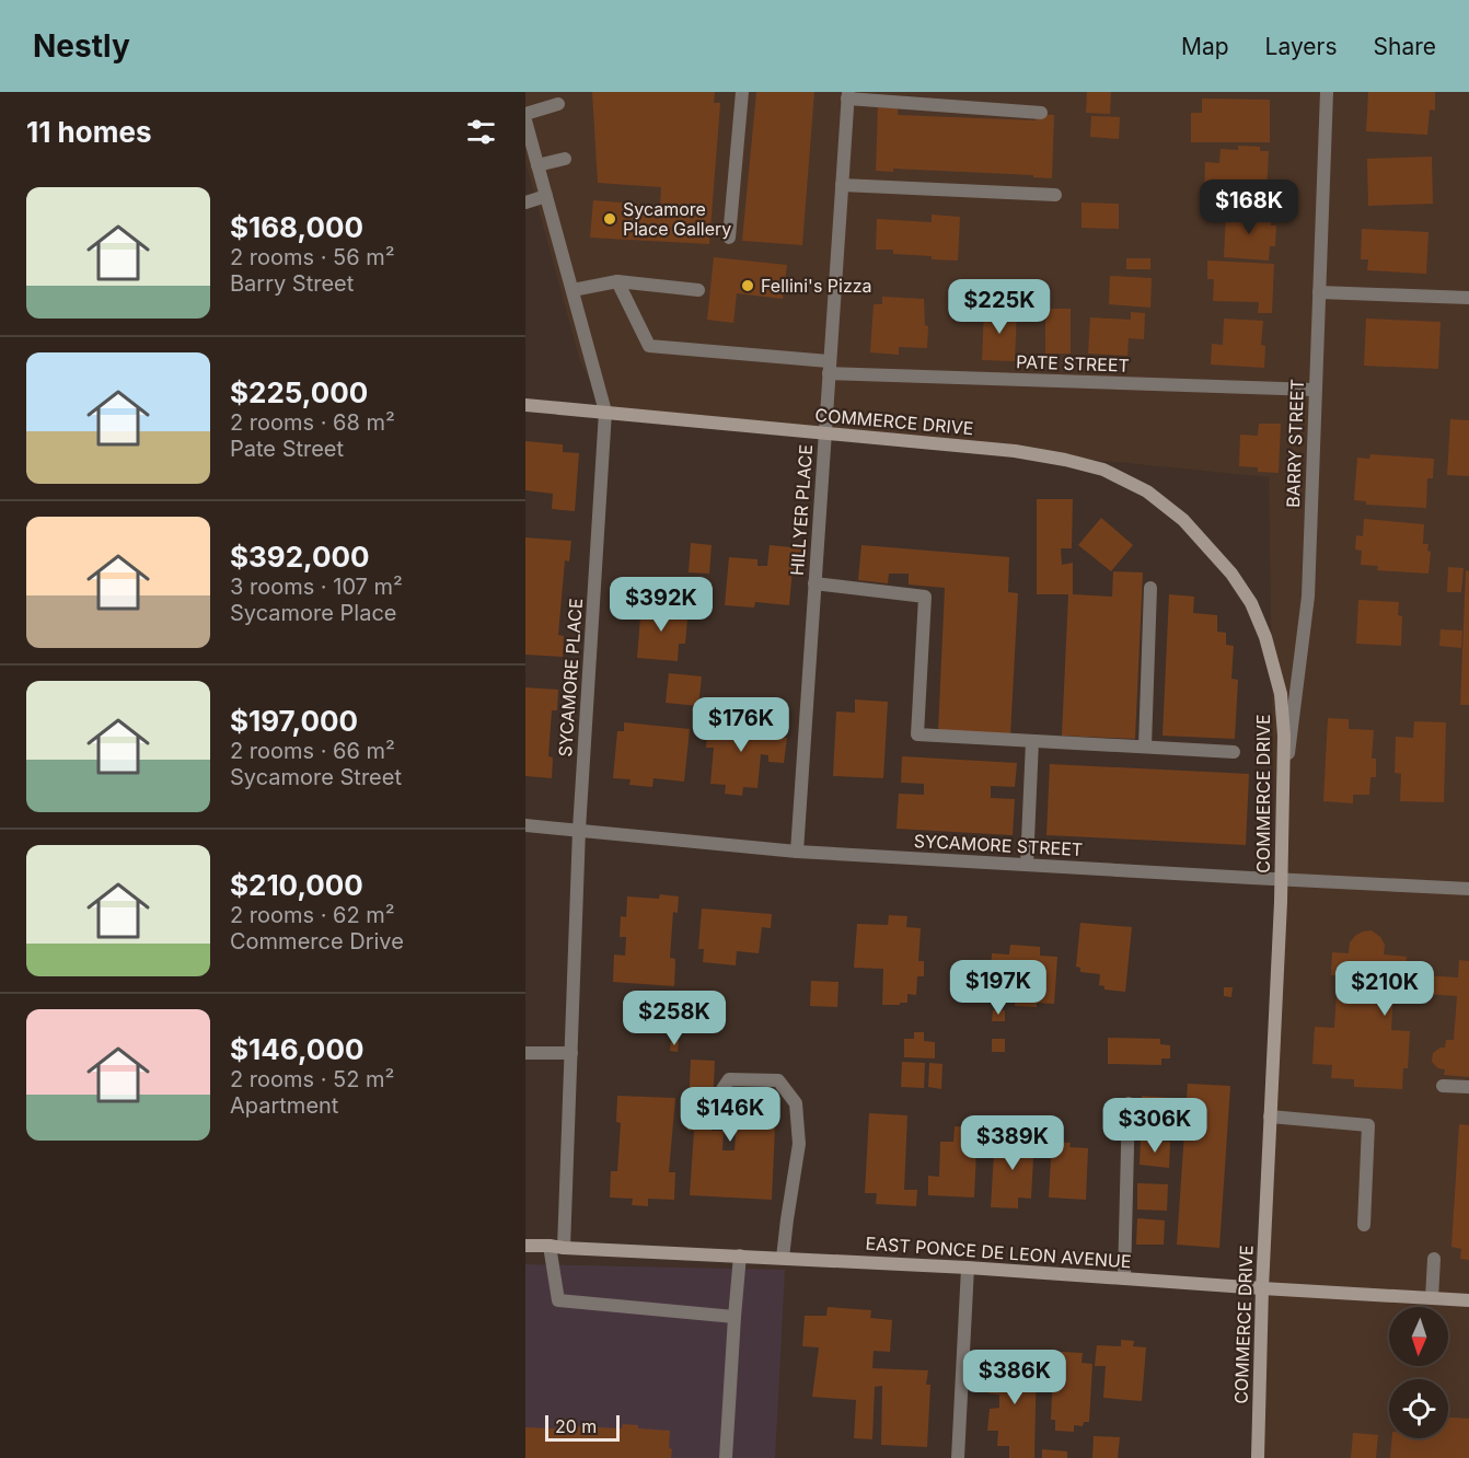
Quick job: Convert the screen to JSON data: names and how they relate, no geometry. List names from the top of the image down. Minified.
{"streets":{"main road":["COMMERCE DRIVE","EAST PONCE DE LEON AVENUE"],"street":["PATE STREET","BARRY STREET","HILLYER PLACE","SYCAMORE PLACE","SYCAMORE STREET"]},"crossings":[["PATE STREET","BARRY STREET"],["PATE STREET","HILLYER PLACE"],["COMMERCE DRIVE","BARRY STREET"],["COMMERCE DRIVE","HILLYER PLACE"],["COMMERCE DRIVE","SYCAMORE PLACE"],["COMMERCE DRIVE","SYCAMORE STREET"],["COMMERCE DRIVE","EAST PONCE DE LEON AVENUE"],["HILLYER PLACE","SYCAMORE STREET"],["SYCAMORE PLACE","SYCAMORE STREET"],["SYCAMORE PLACE","EAST PONCE DE LEON AVENUE"]],"places":["Sycamore Place Gallery","Fellini's Pizza"],"scale_bar":"20 m","north":"bottom","page":{"header":"Nestly","nav":["Map","Layers","Share"],"heading":"11 homes","list":[{"name":"$168,000","note":"2 rooms · 56 m² · Barry Street"},{"name":"$225,000","note":"2 rooms · 68 m² · Pate Street"},{"name":"$392,000","note":"3 rooms · 107 m² · Sycamore Place"},{"name":"$197,000","note":"2 rooms · 66 m² · Sycamore Street"},{"name":"$210,000","note":"2 rooms · 62 m² · Commerce Drive"},{"name":"$146,000","note":"2 rooms · 52 m² · Apartment"}],"price":["$168K","$225K","$392K","$176K","$197K","$210K","$258K","$146K","$306K","$389K","$386K"],"scale":"20 m"}}
